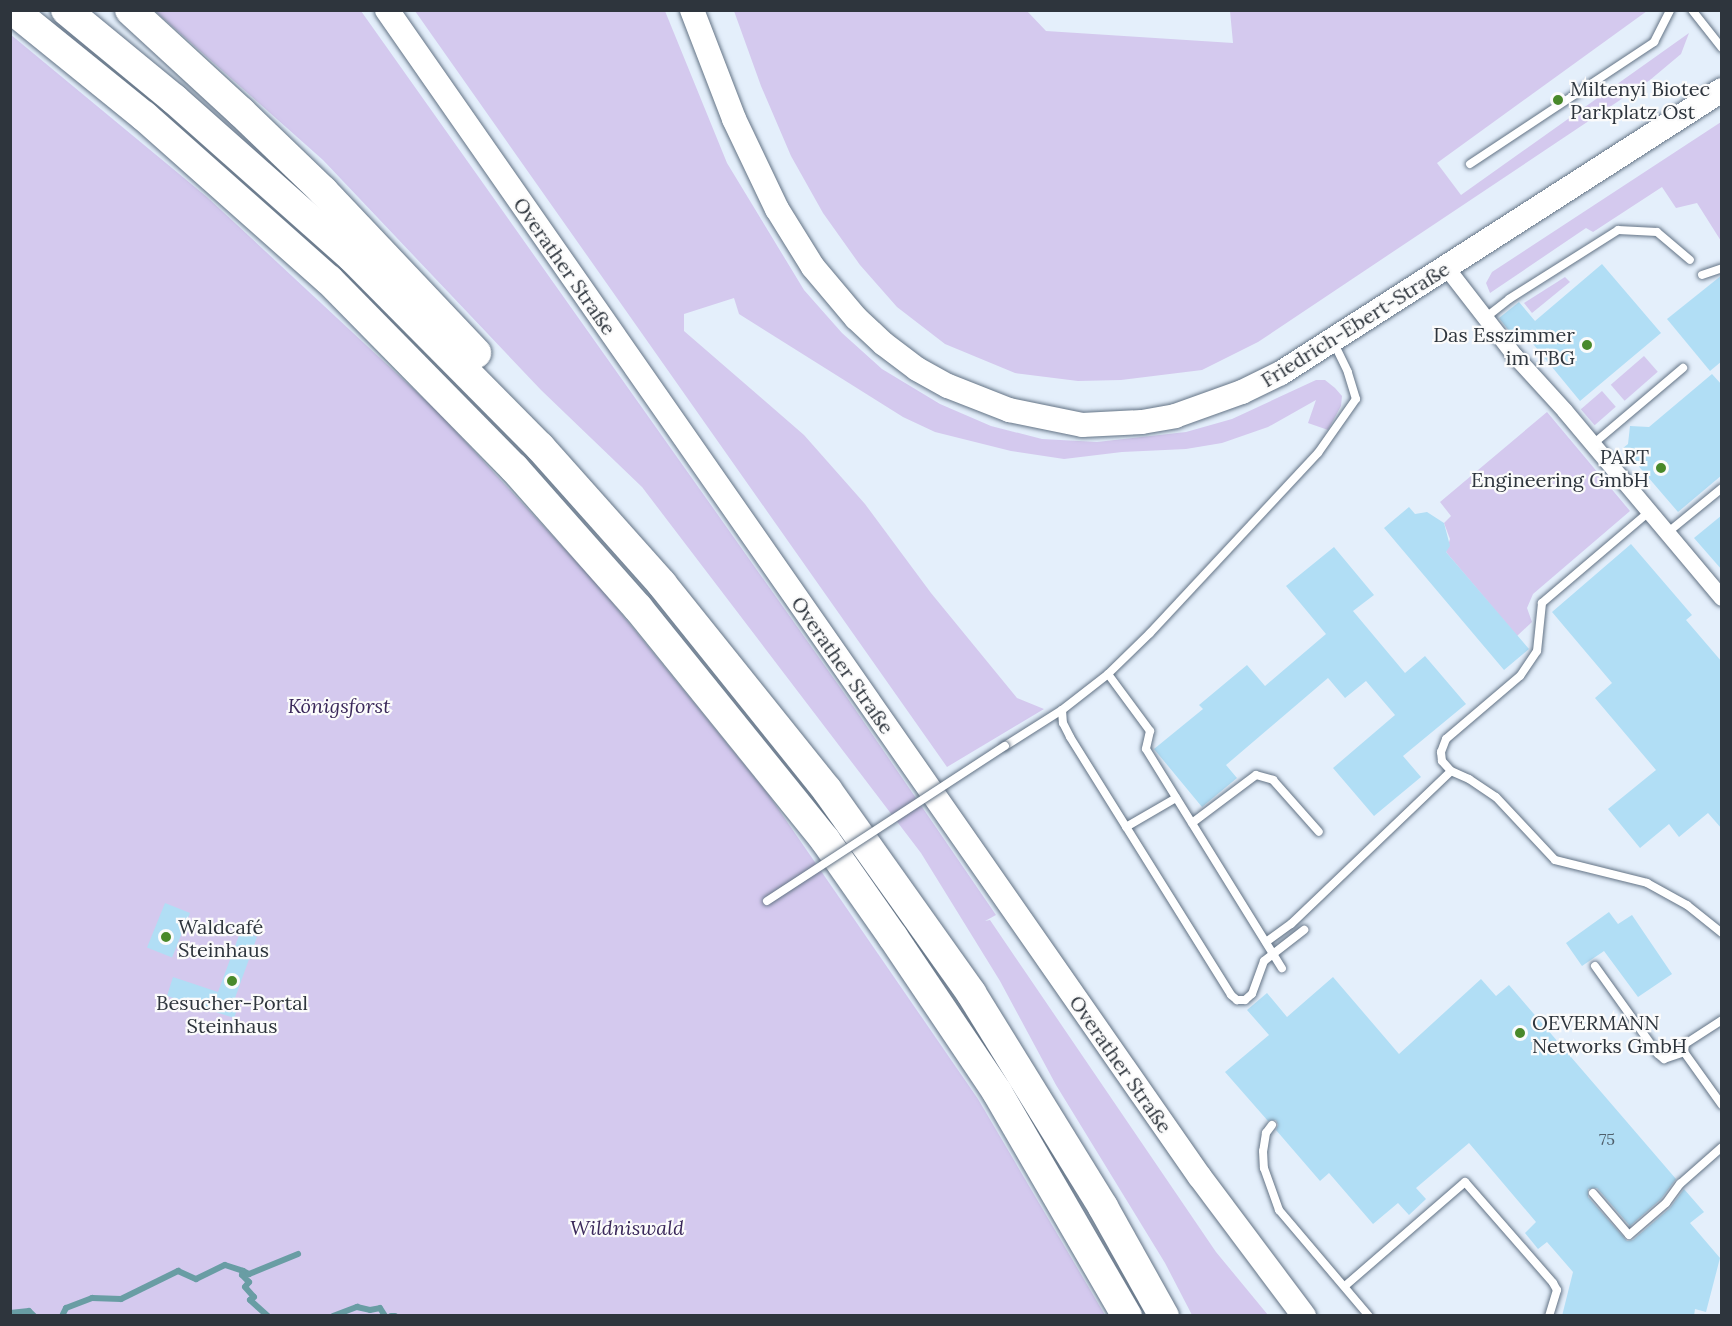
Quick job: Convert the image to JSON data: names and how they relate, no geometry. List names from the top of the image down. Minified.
{"streets":{"main road":["Overather Straße","Friedrich-Ebert-Straße"]},"parks":["Königsforst","Wildniswald"],"places":["Miltenyi Biotec Parkplatz Ost","Das Esszimmer im TBG","PART Engineering GmbH","Waldcafé Steinhaus","Besucher-Portal Steinhaus","OEVERMANN Networks GmbH"],"house_numbers":["75"]}
